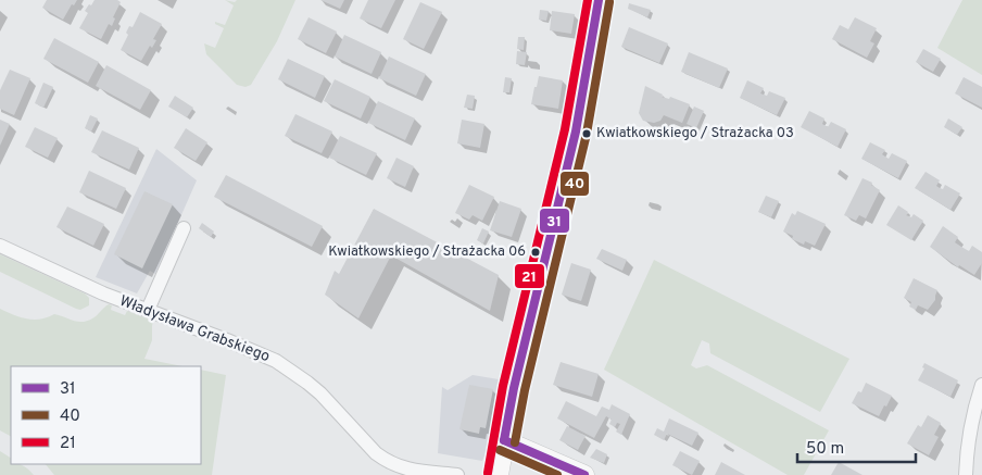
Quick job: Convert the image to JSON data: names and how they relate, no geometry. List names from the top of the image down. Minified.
{"streets":{"street":["Władysława Grabskiego"]},"places":["Kwiatkowskiego / Strażacka 03","Kwiatkowskiego / Strażacka 06"],"lines":["transit line 31","transit line 21","transit line 40"],"legend":["31","40","21"],"scale_bar":"50 m"}
